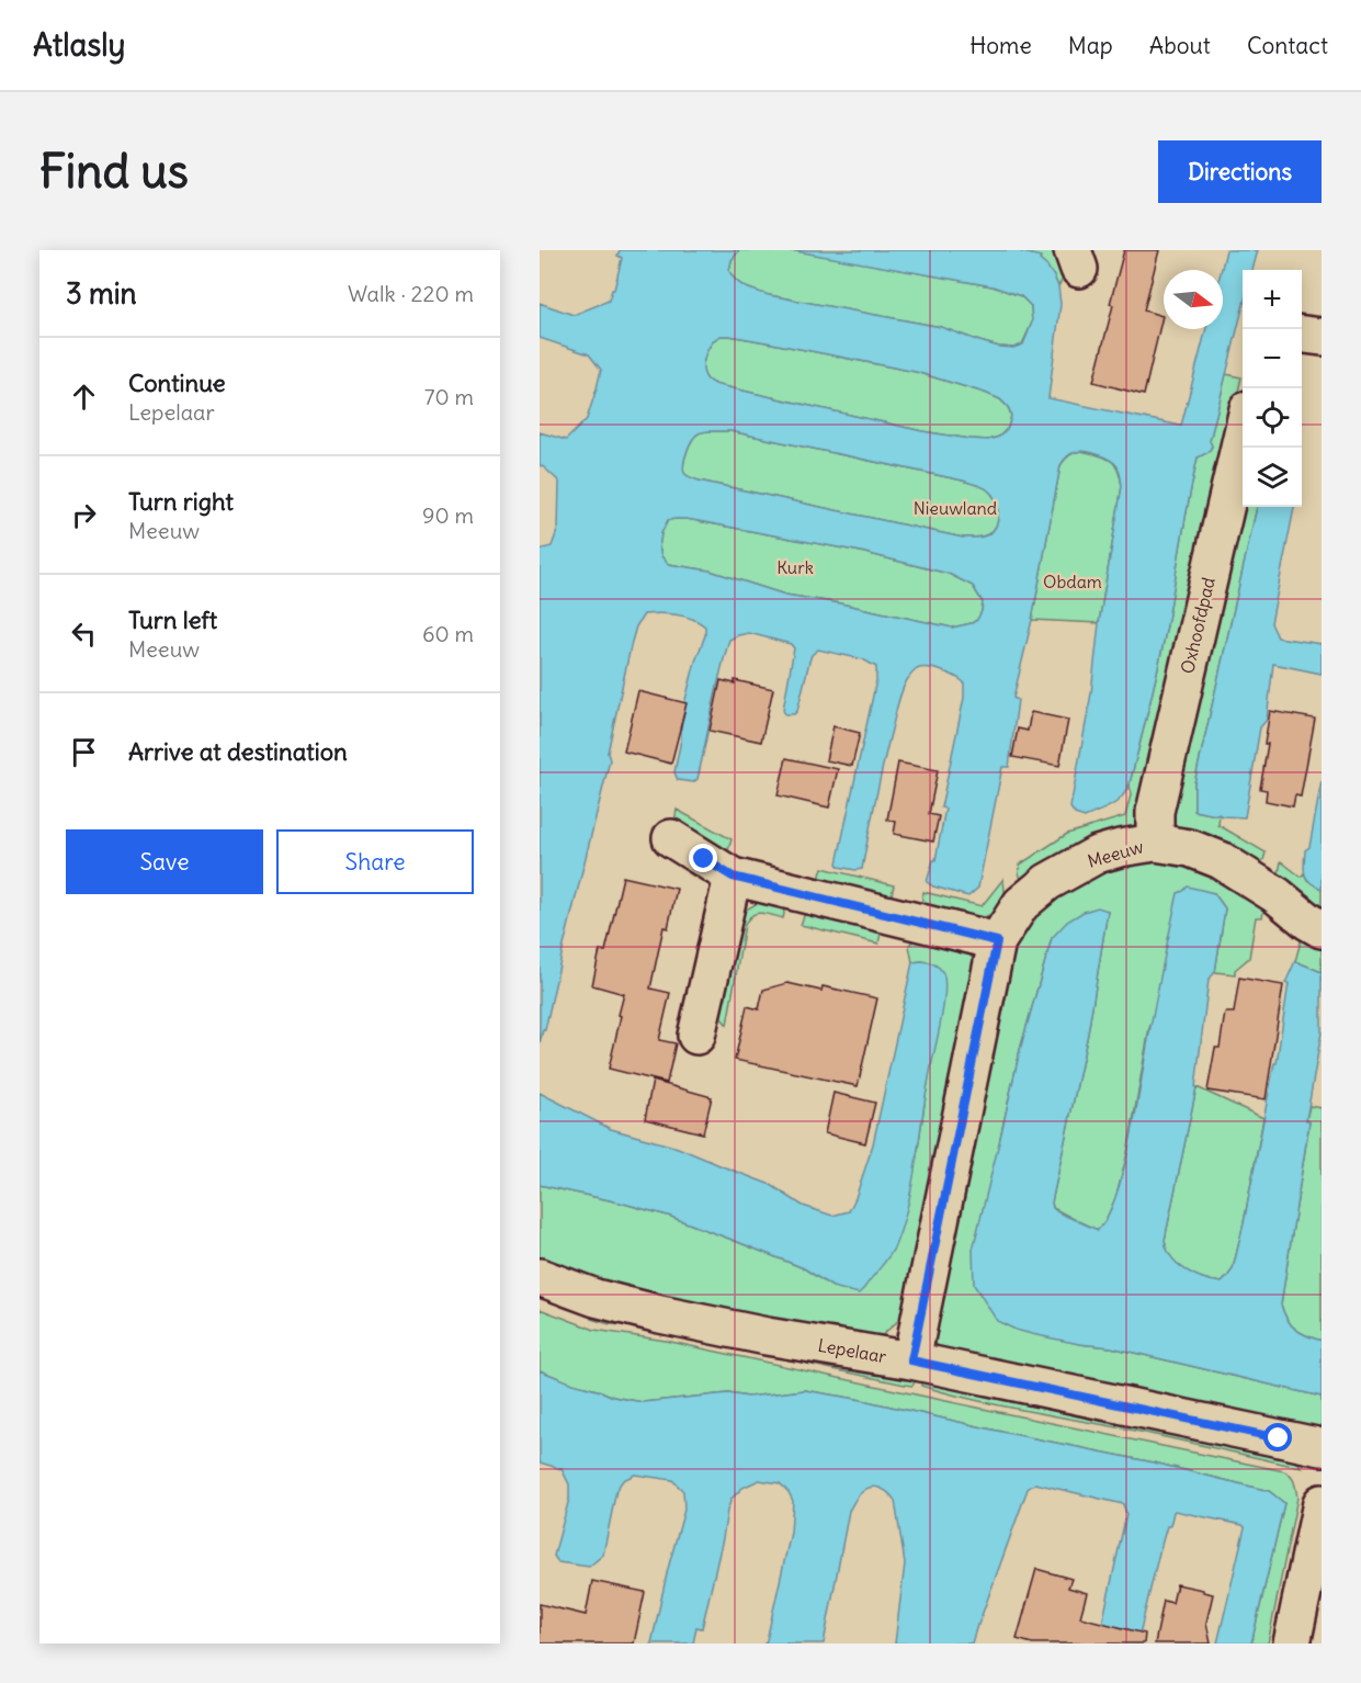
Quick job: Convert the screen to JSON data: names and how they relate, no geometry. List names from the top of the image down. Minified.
{"streets":{"street":["Oxhoofdpad","Meeuw","Lepelaar"]},"crossings":[["Oxhoofdpad","Meeuw"],["Meeuw","Lepelaar"]],"parks":["Nieuwland","Kurk","Obdam"],"north":"right","page":{"header":"Atlasly","nav":["Home","Map","About","Contact"],"buttons":["Directions",["Save","Share"]],"title":"Find us","heading":["3 min","Walk · 220 m"],"map_buttons":["+","−"],"list":[["Continue","Lepelaar","70 m"],["Turn right","Meeuw","90 m"],["Turn left","Meeuw","60 m"],"Arrive at destination"]}}
